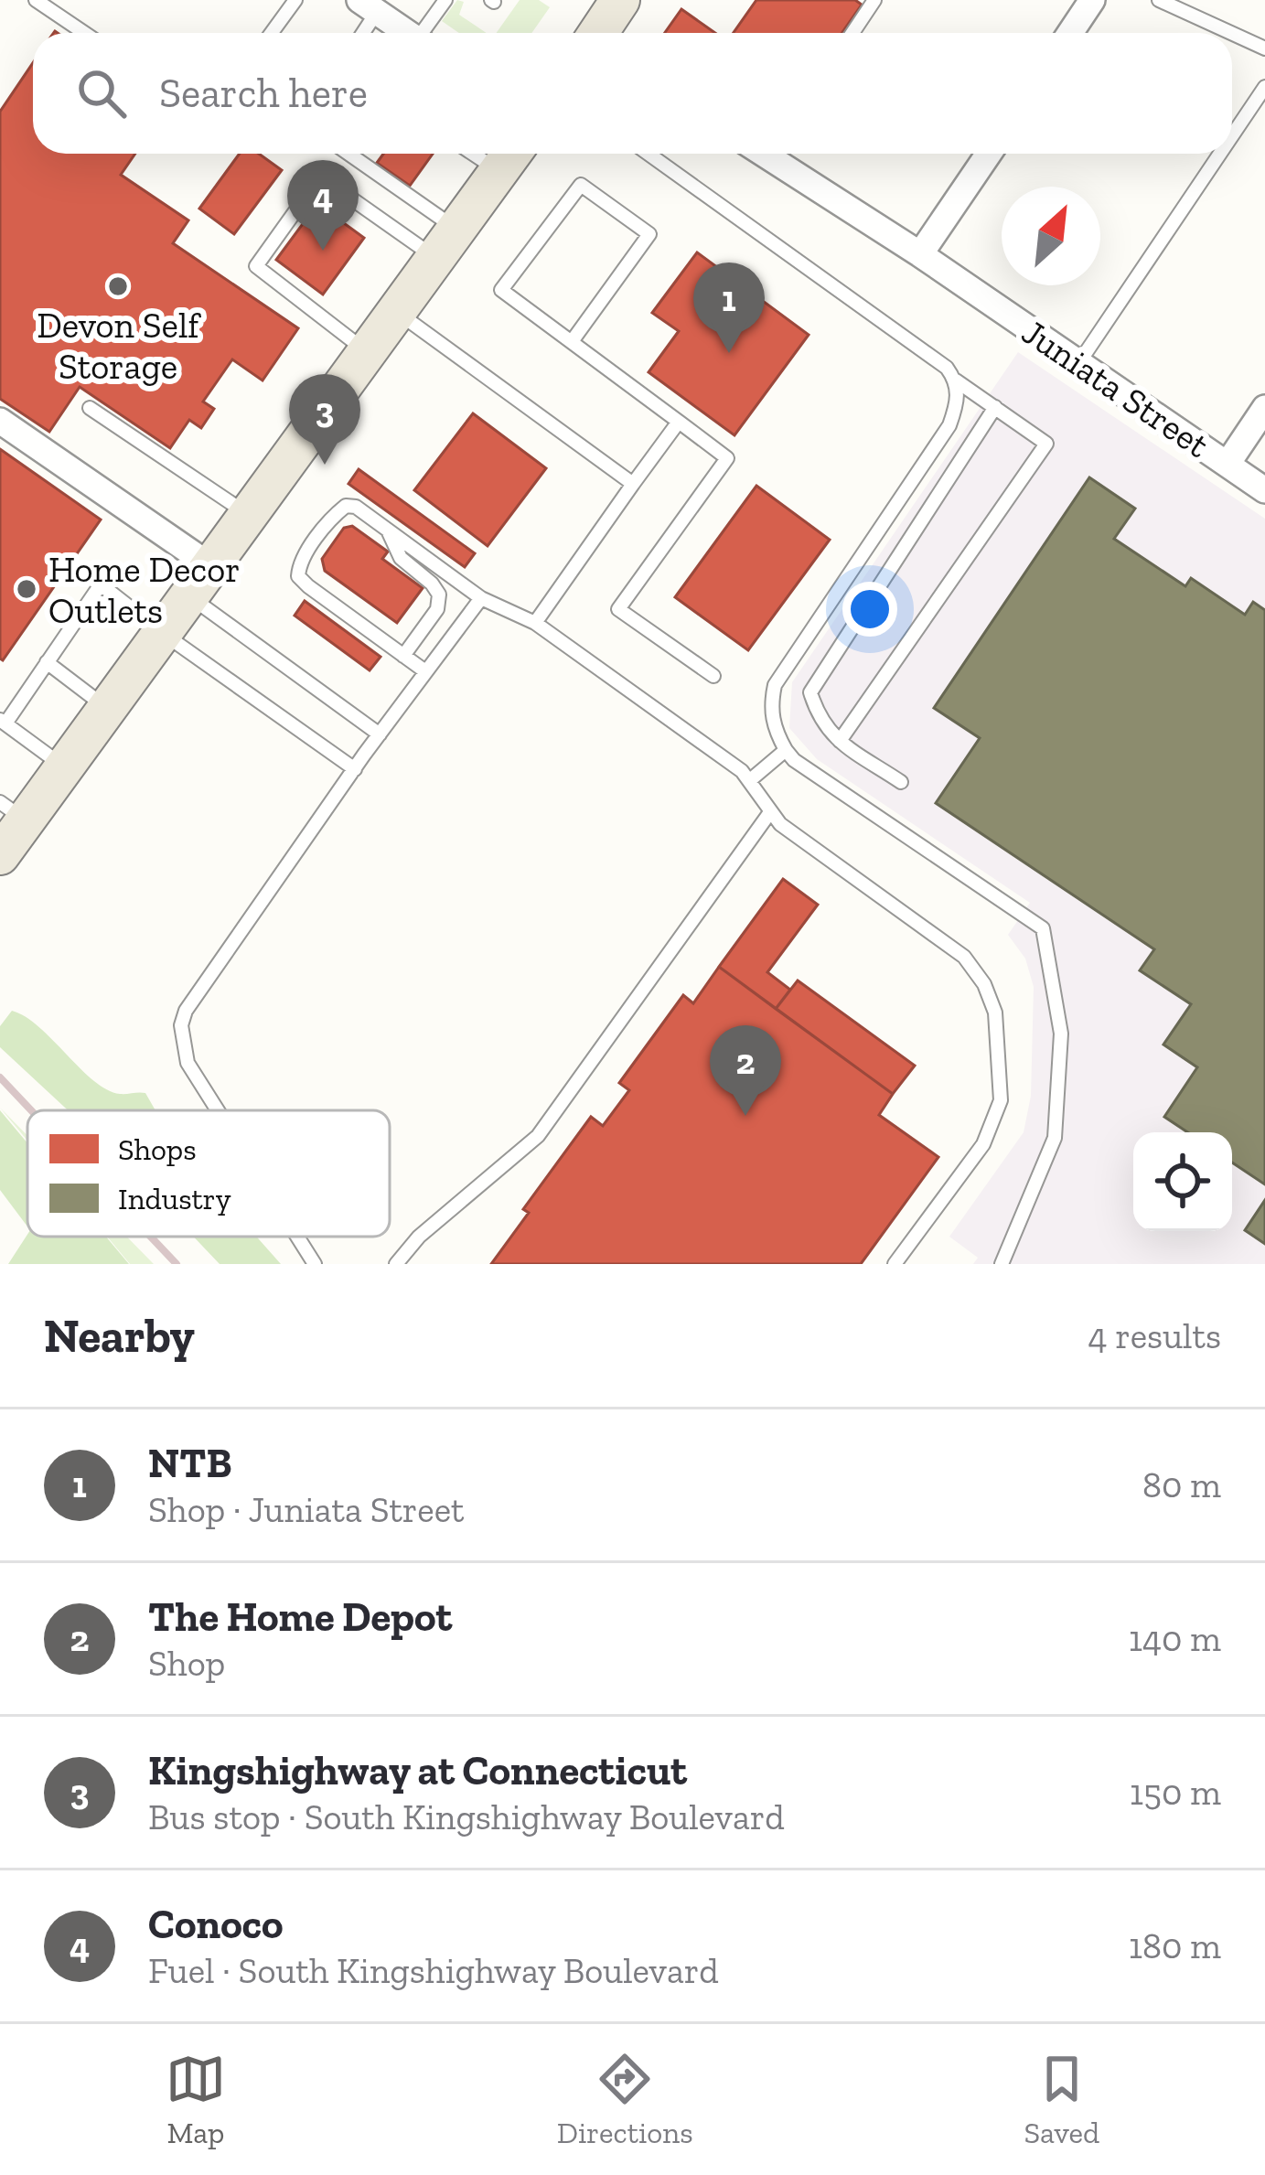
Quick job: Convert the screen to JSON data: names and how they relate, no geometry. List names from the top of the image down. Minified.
{"streets":{"street":["Juniata Street"]},"places":["Devon Self Storage","Home Decor Outlets"],"legend":["Shops","Industry"],"north":"top right","page":{"search":"Search here","pins":["4","1","3","2"],"heading":["Nearby","4 results"],"list":[{"mark":"1","name":"NTB","note":"Shop · Juniata Street","value":"80 m"},{"mark":"2","name":"The Home Depot","note":"Shop","value":"140 m"},{"mark":"3","name":"Kingshighway at Connecticut","note":"Bus stop · South Kingshighway Boulevard","value":"150 m"},{"mark":"4","name":"Conoco","note":"Fuel · South Kingshighway Boulevard","value":"180 m"}],"nav":["Map","Directions","Saved"]}}
